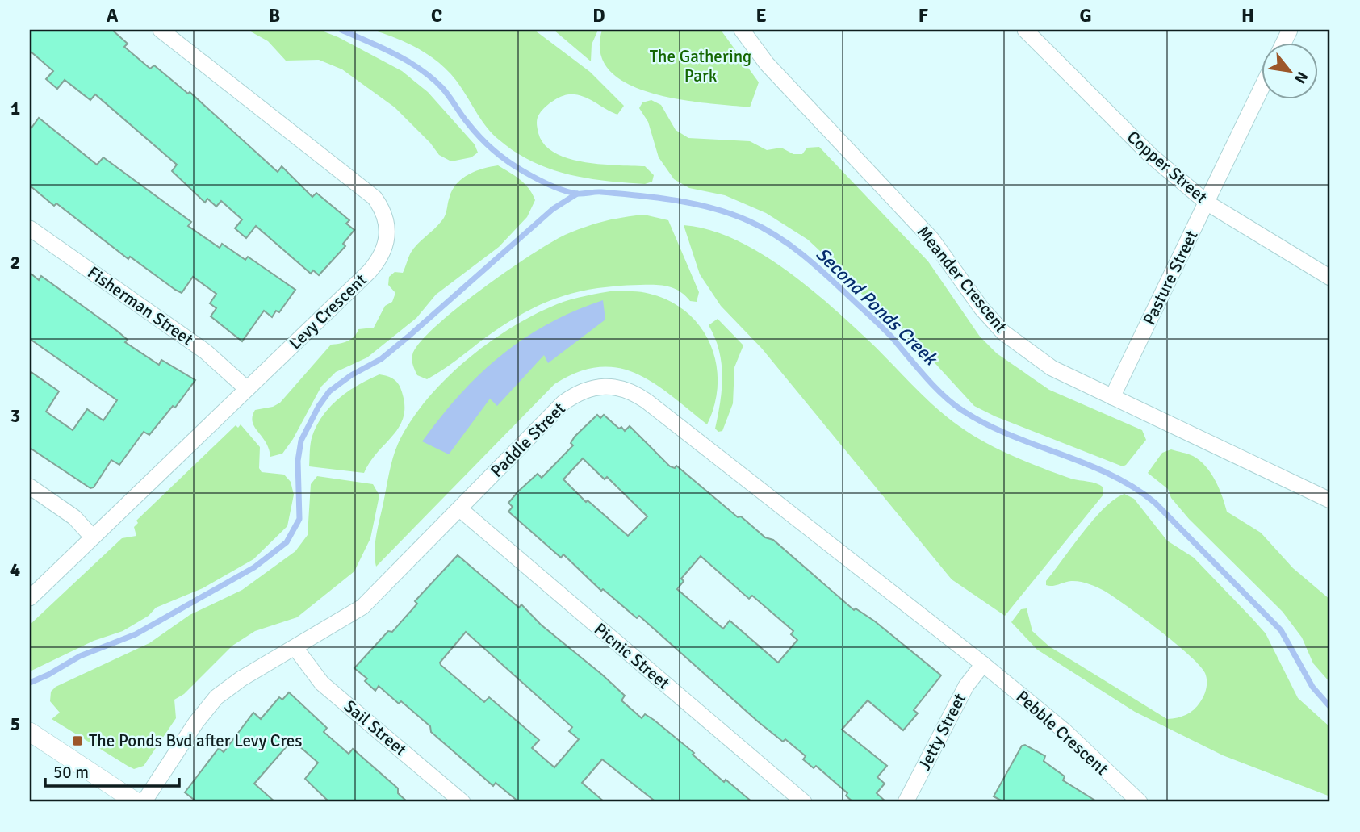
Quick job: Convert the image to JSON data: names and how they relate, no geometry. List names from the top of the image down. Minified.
{"streets":{"street":["Copper Street","Pasture Street","Meander Crescent","Fisherman Street","Levy Crescent","Paddle Street","Picnic Street","Sail Street","Jetty Street","Pebble Crescent"]},"crossings":[["Copper Street","Pasture Street"],["Pasture Street","Meander Crescent"],["Fisherman Street","Levy Crescent"],["Paddle Street","Picnic Street"],["Paddle Street","Sail Street"],["Paddle Street","Jetty Street"],["Paddle Street","Pebble Crescent"],["Jetty Street","Pebble Crescent"]],"water":["Second Ponds Creek"],"parks":["The Gathering Park"],"places":{"transit":["The Ponds Bvd after Levy Cres"]},"scale_bar":"50 m","north":"bottom right","grid":{"columns":["A","B","C","D","E","F","G","H"],"rows":["1","2","3","4","5"]}}
